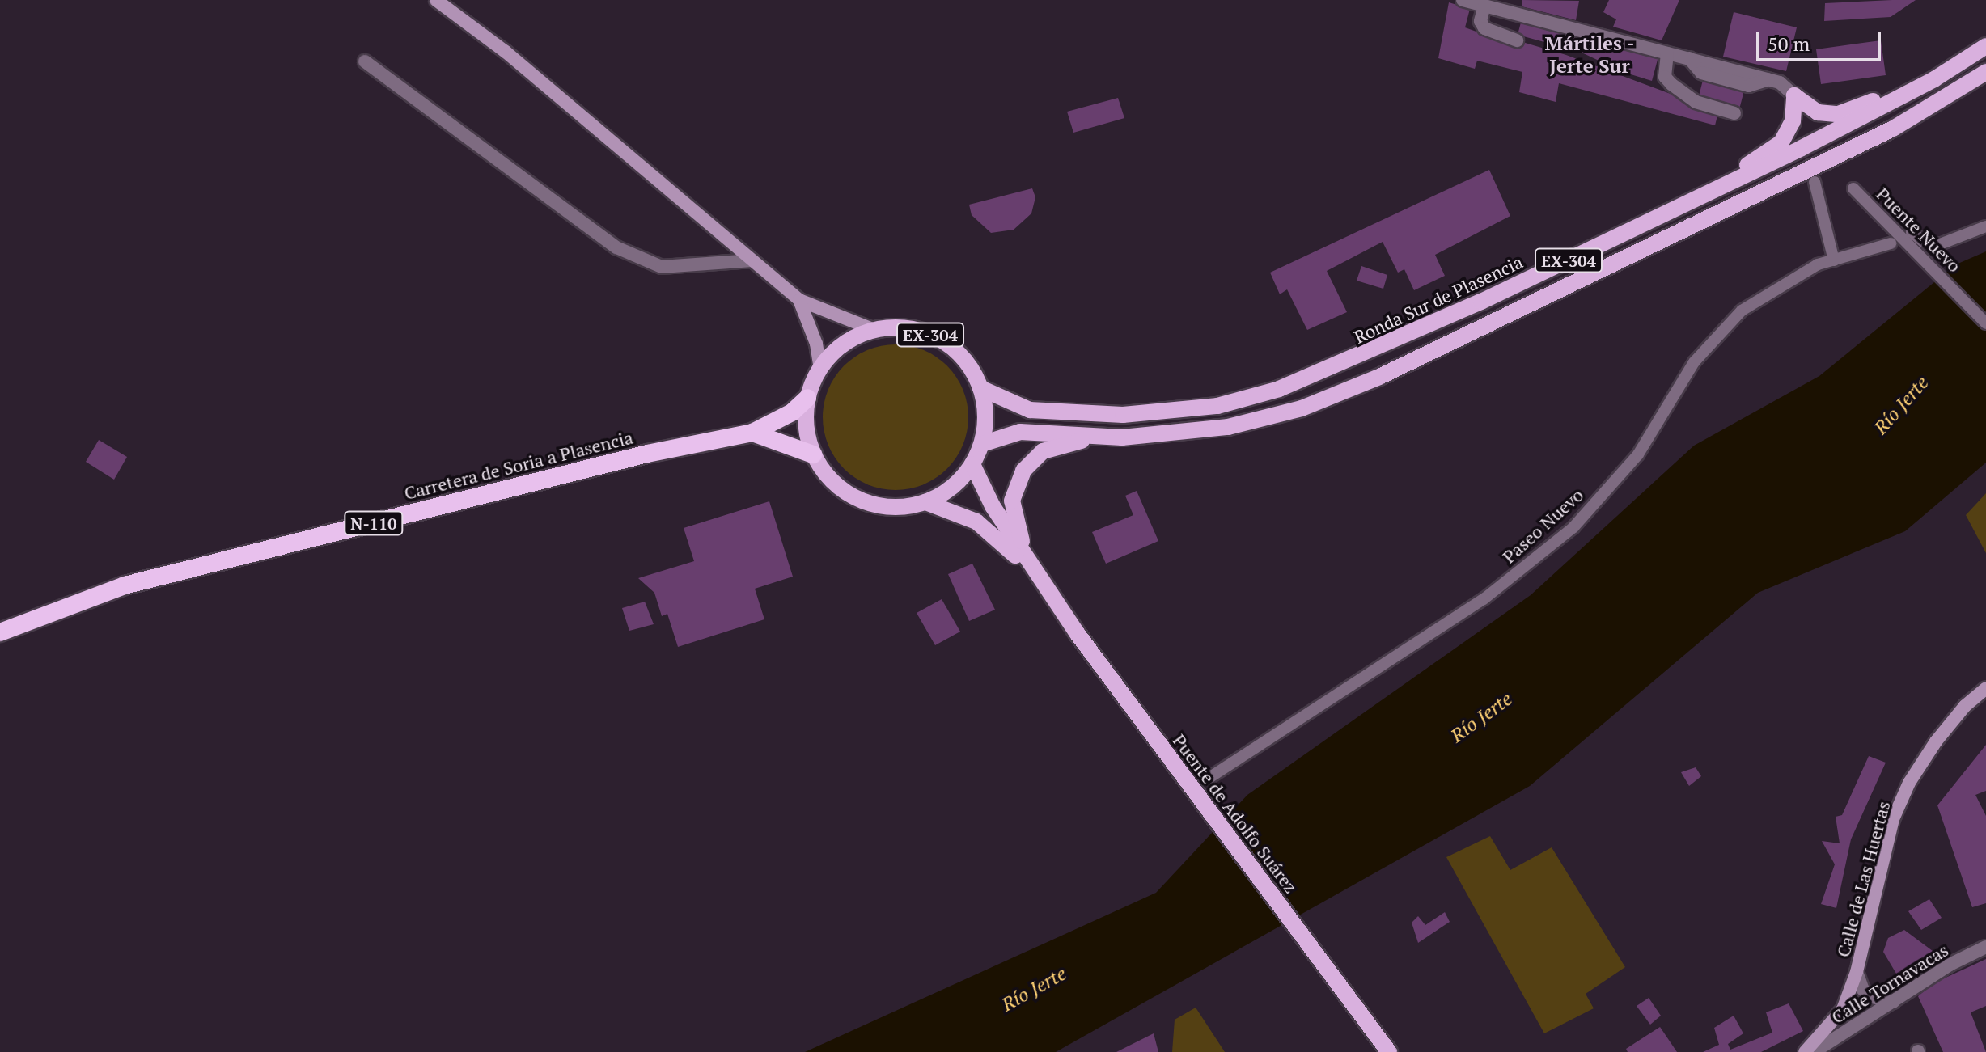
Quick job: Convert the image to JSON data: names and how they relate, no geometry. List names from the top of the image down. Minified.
{"streets":{"highway":["Carretera de Soria a Plasencia","N-110"],"main road":["EX-304","Ronda Sur de Plasencia","Puente de Adolfo Suárez","Calle de Las Huertas"],"street":["Puente Nuevo","Paseo Nuevo","Calle Tornavacas"]},"crossings":[["EX-304","Ronda Sur de Plasencia"],["EX-304","N-110"],["Ronda Sur de Plasencia","N-110"],["Carretera de Soria a Plasencia","N-110"]],"districts":["Mártiles - Jerte Sur"],"water":["Río Jerte"],"scale_bar":"50 m"}
